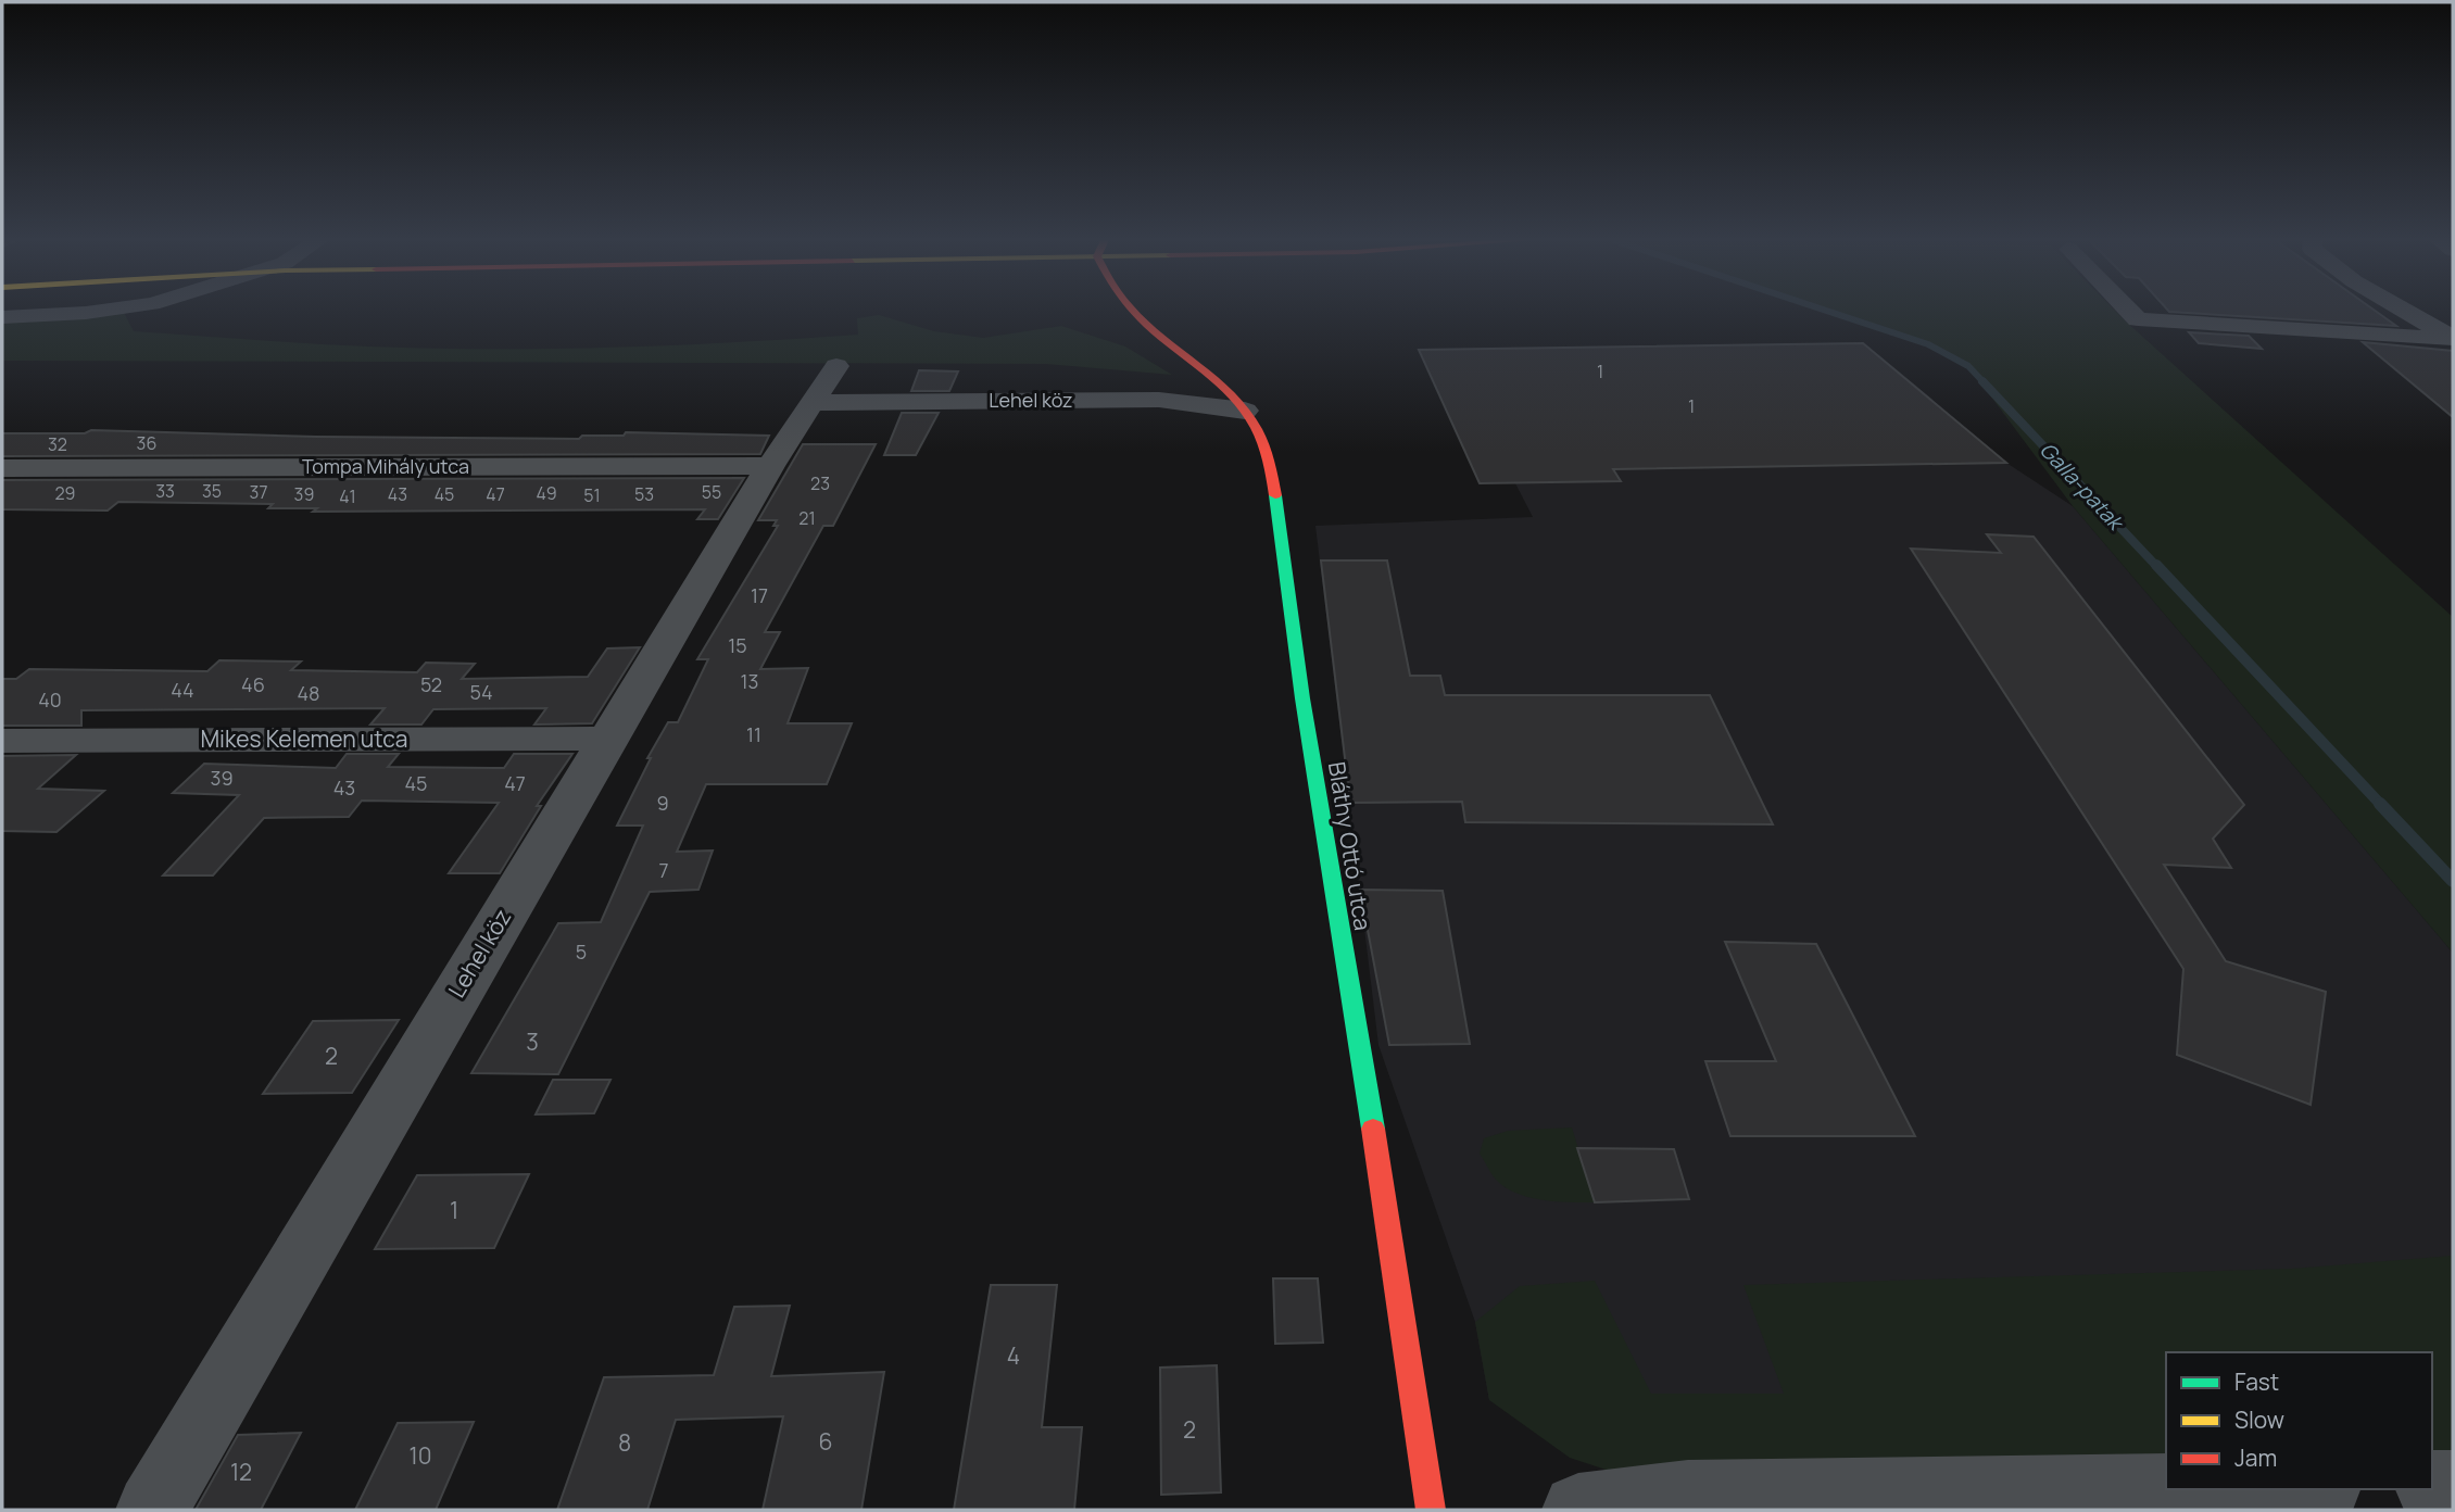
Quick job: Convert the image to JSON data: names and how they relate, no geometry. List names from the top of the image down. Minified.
{"streets":{"street":["Lehel köz","Tompa Mihály utca","Mikes Kelemen utca","Bláthy Ottó utca"]},"crossings":[["Lehel köz","Tompa Mihály utca"],["Lehel köz","Mikes Kelemen utca"],["Lehel köz","Bláthy Ottó utca"]],"water":["Galla-patak"],"house_numbers":["1","1","36","32","23","33","35","37","55","29","49","39","43","45","47","53","51","41","21","17","15","13","46","52","44","54","48","40","11","39","45","47","43","9","7","5","3","2","1","4","2","6","8","10","12"],"legend":["Fast","Slow","Jam"]}
